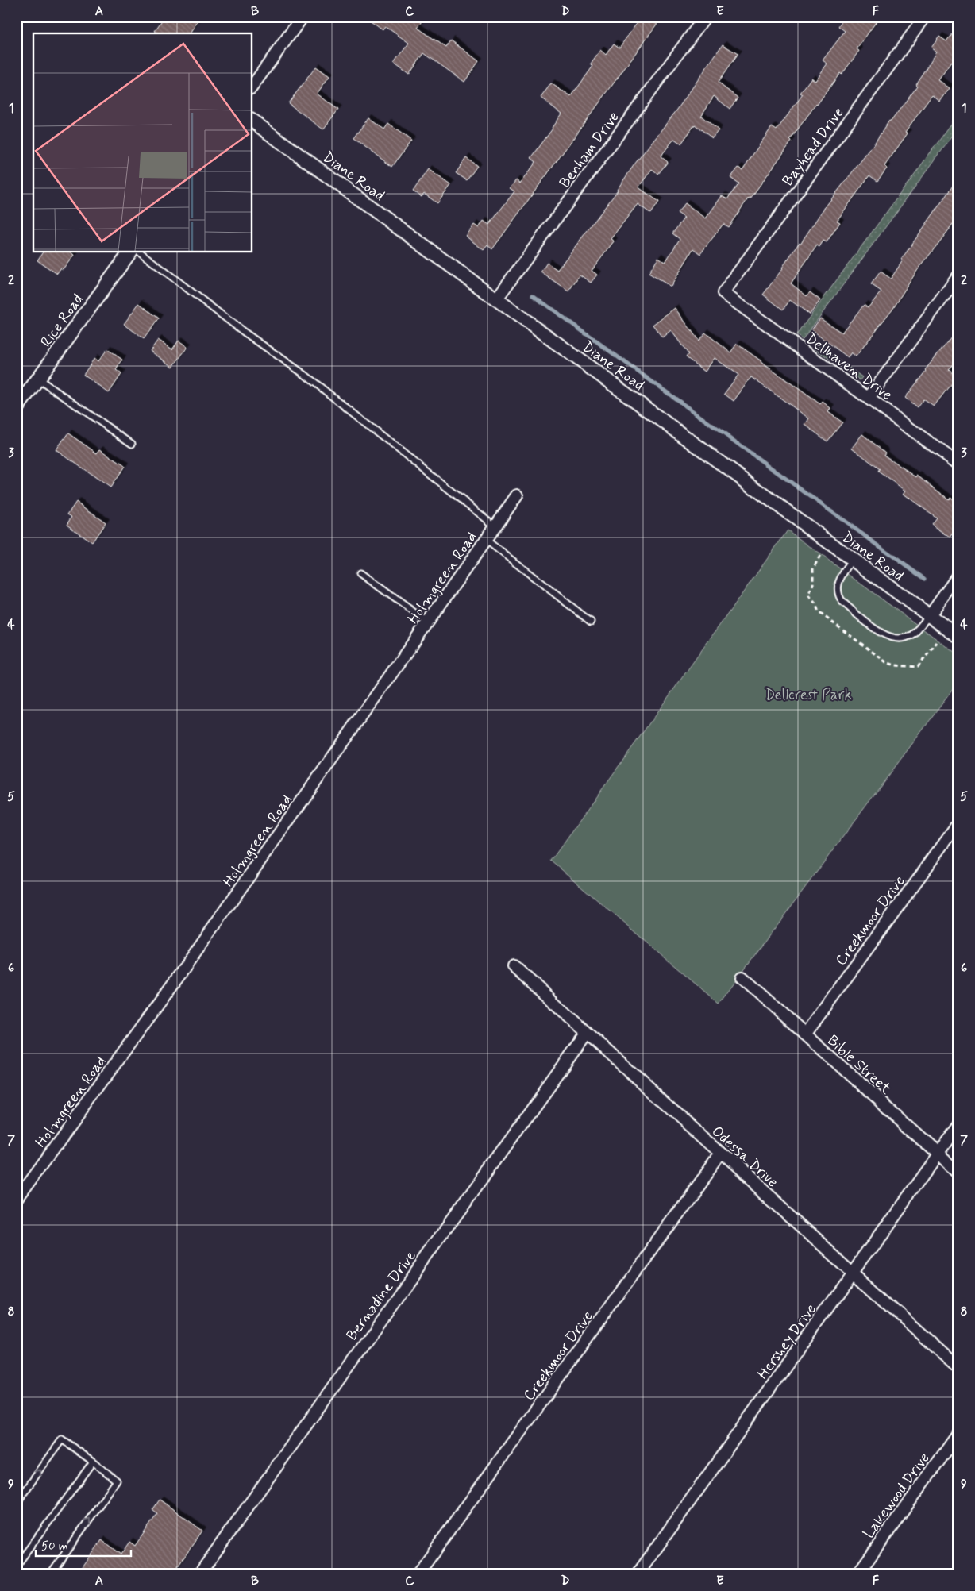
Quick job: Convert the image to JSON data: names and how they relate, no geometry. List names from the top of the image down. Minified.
{"streets":{"street":["Bayhead Drive","Benham Drive","Diane Road","Rice Road","Dellhaven Drive","Holmgreen Road","Creekmoor Drive","Bible Street","Odessa Drive","Bernadine Drive","Hershey Drive","Lakewood Drive"]},"crossings":[["Bayhead Drive","Dellhaven Drive"],["Benham Drive","Diane Road"],["Creekmoor Drive","Bible Street"],["Creekmoor Drive","Odessa Drive"],["Bible Street","Hershey Drive"],["Odessa Drive","Bernadine Drive"],["Odessa Drive","Hershey Drive"]],"parks":["Dellcrest Park"],"scale_bar":"50 m","grid":{"columns":["A","B","C","D","E","F"],"rows":["1","2","3","4","5","6","7","8","9"]}}
